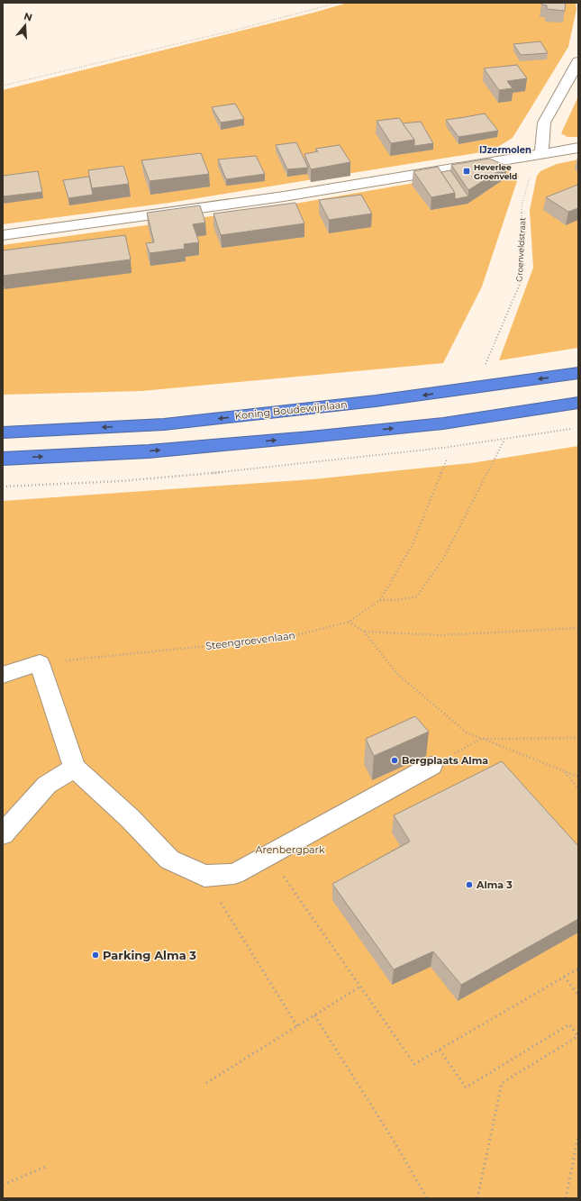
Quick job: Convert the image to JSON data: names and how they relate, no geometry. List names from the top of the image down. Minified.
{"streets":{"highway":["Koning Boudewijnlaan"],"path":["Groenveldstraat","Steengroevenlaan"]},"districts":["IJzermolen"],"parks":["Arenbergpark"],"places":{"transit":["Heverlee Groenveld"],"other":["Bergplaats Alma","Alma 3","Parking Alma 3"]},"north":"top"}
